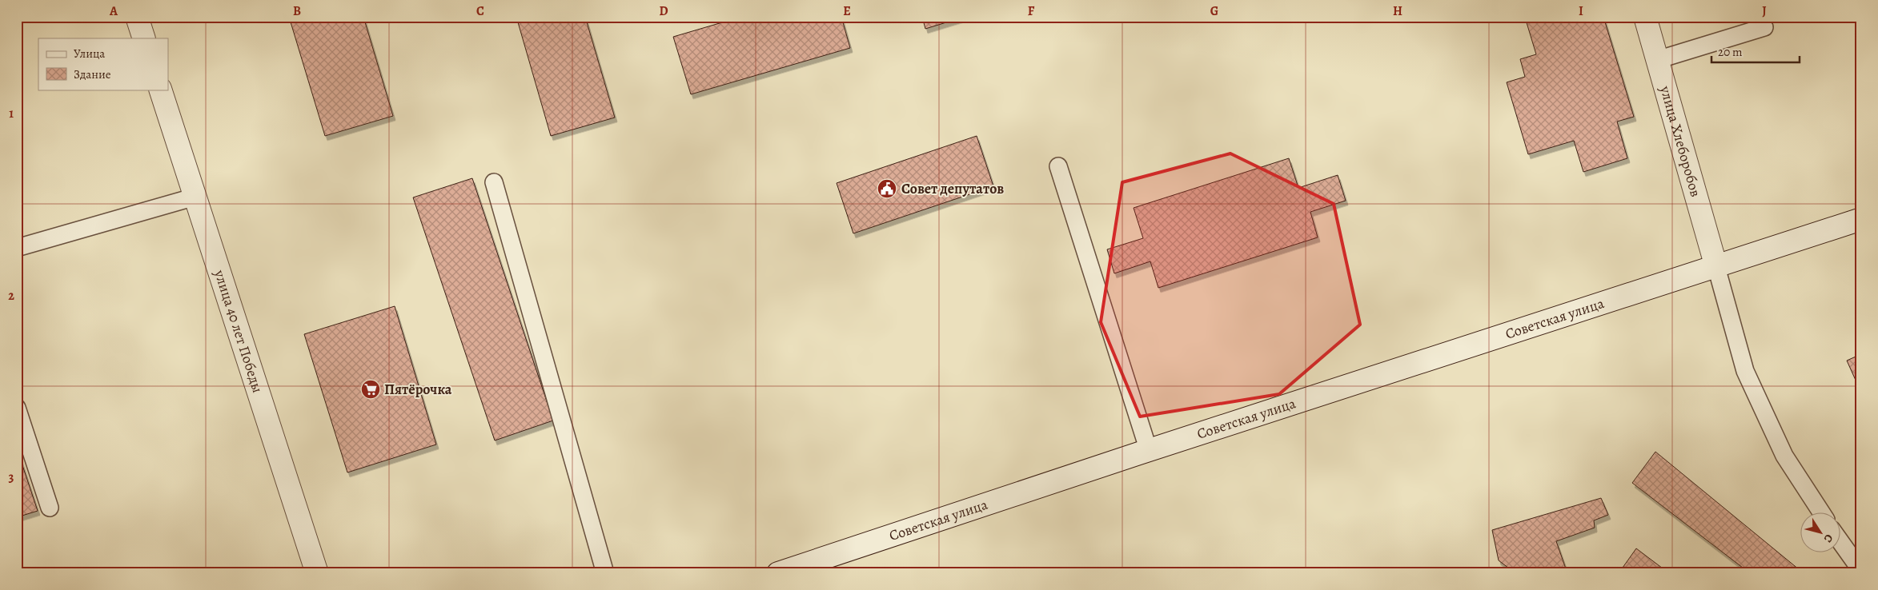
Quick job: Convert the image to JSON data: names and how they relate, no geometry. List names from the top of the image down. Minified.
{"streets":{"main road":["улица Хлеборобов","Советская улица","улица 40 лет Победы"]},"crossings":[["улица Хлеборобов","Советская улица"]],"places":{"public building":["Совет депутатов"],"supermarket":["Пятёрочка"]},"legend":["Улица","Здание"],"scale_bar":"20 m","north":"bottom right","grid":{"columns":["A","B","C","D","E","F","G","H","I","J"],"rows":["1","2","3"]}}
